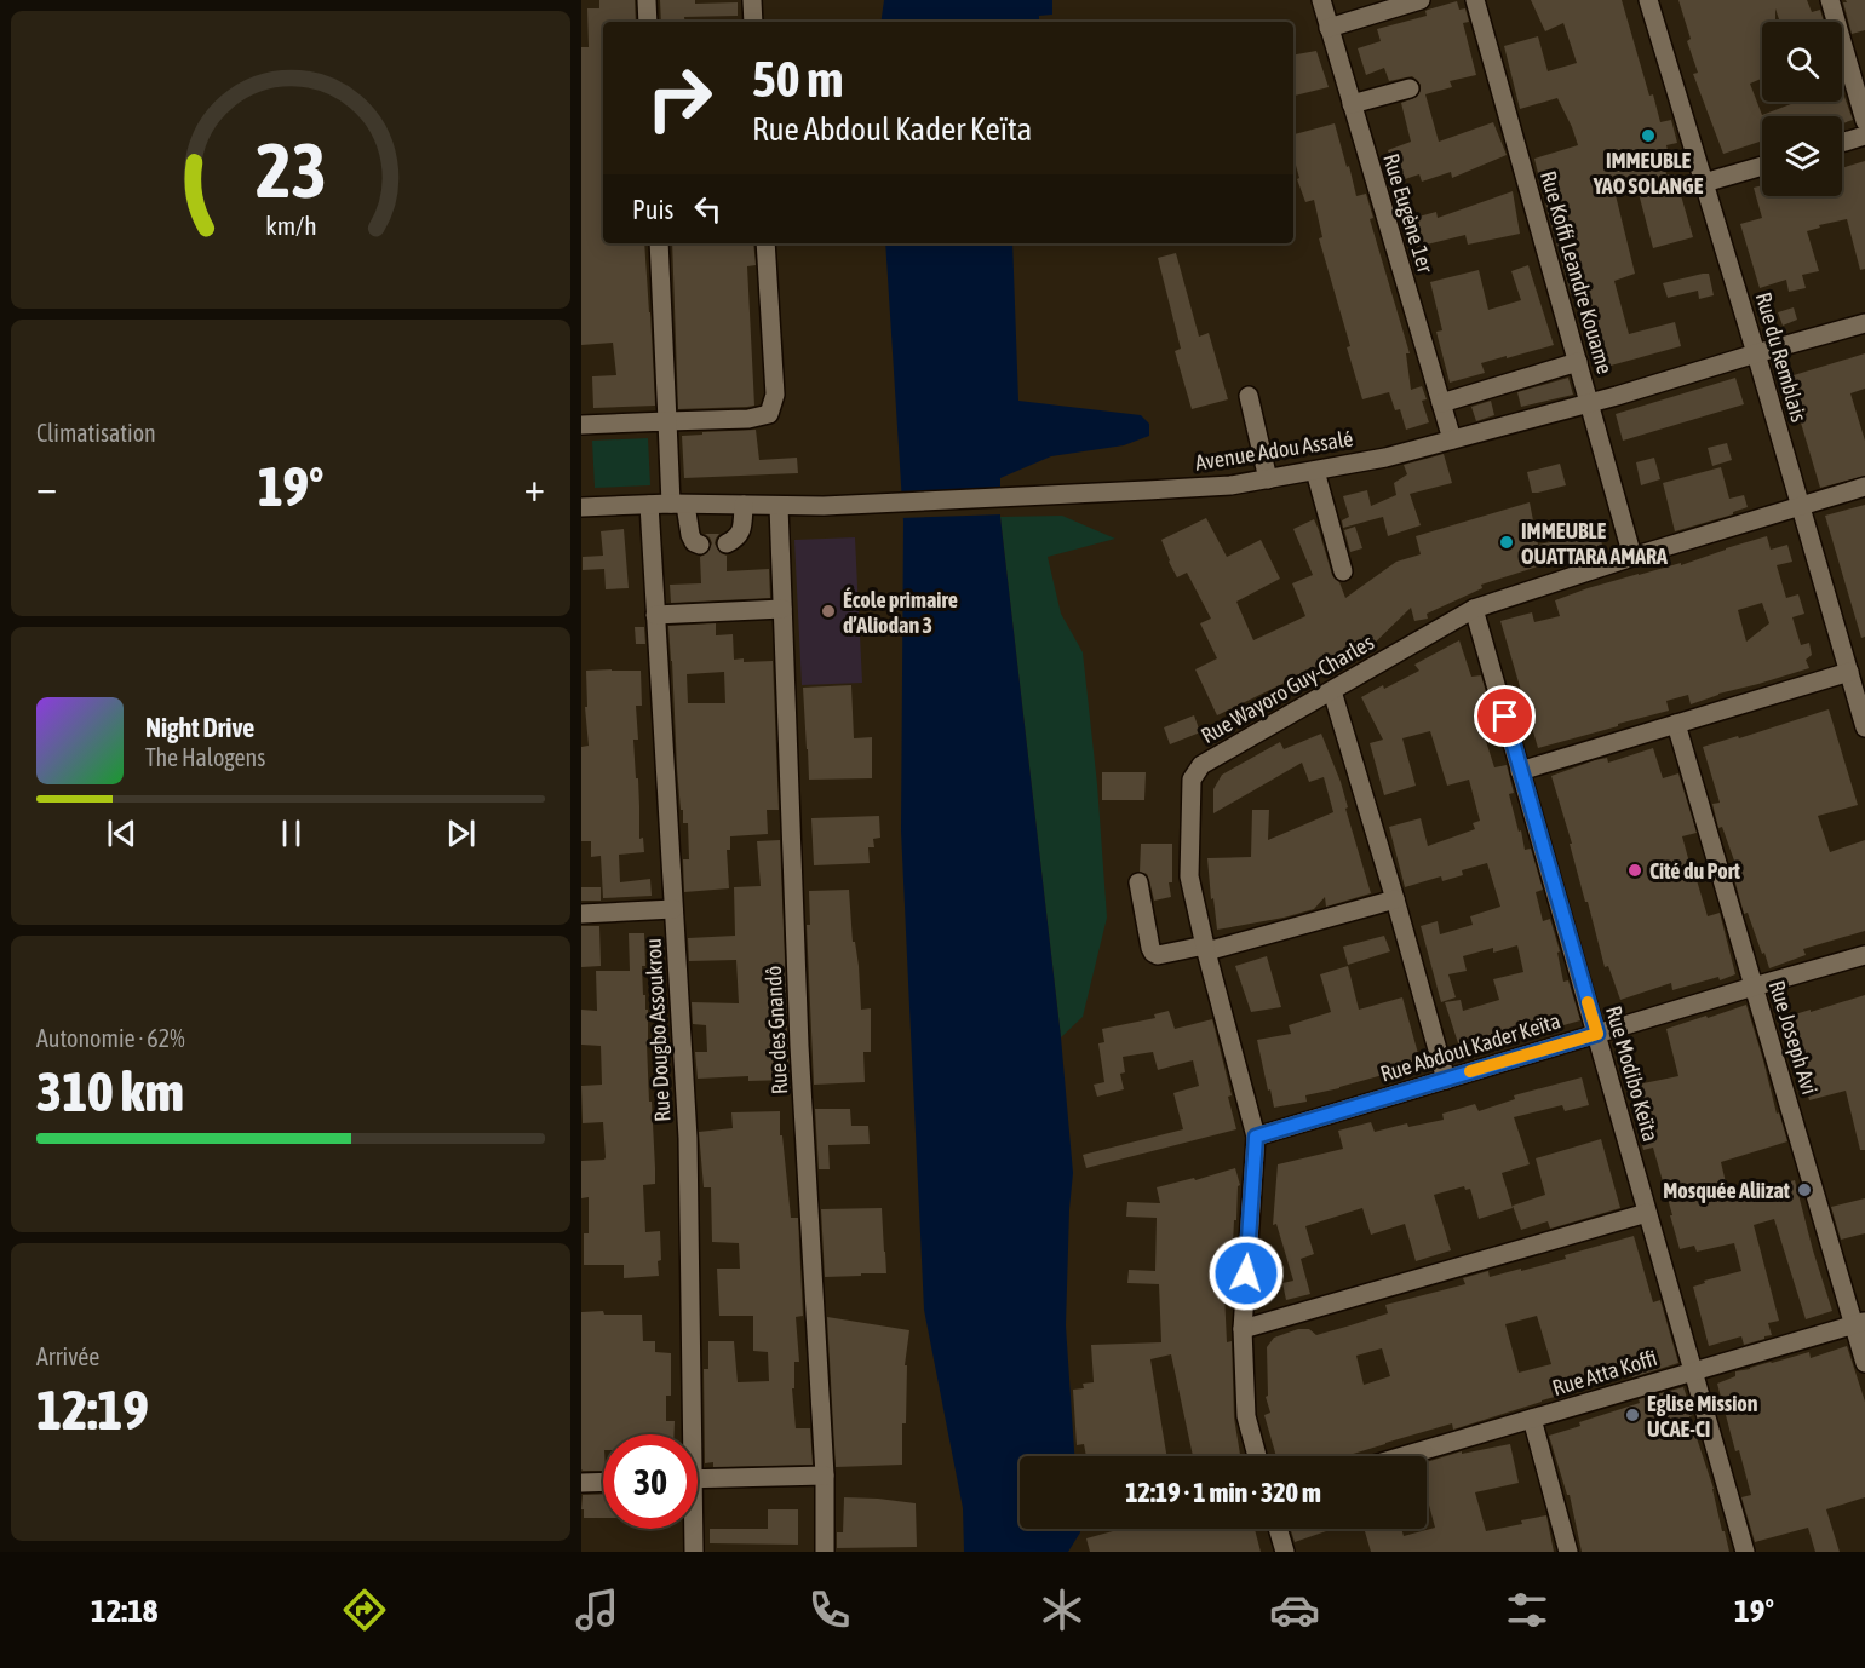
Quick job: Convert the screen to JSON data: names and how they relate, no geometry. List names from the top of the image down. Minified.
{"streets":{"street":["Rue Eugène 1er","Rue Koffi Leandre Kouame","Rue du Remblais","Avenue Adou Assalé","Rue Wayoro Guy-Charles","Rue Dougbo Assoukrou","Rue des Gnandô","Rue Joseph Avi","Rue Abdoul Kader Keïta","Rue Modibo Keïta","Rue Atta Koffi"]},"crossings":[["Rue Eugène 1er","Avenue Adou Assalé"],["Rue Koffi Leandre Kouame","Avenue Adou Assalé"],["Rue Koffi Leandre Kouame","Rue Wayoro Guy-Charles"],["Rue du Remblais","Avenue Adou Assalé"],["Rue du Remblais","Rue Wayoro Guy-Charles"],["Avenue Adou Assalé","Rue Dougbo Assoukrou"],["Avenue Adou Assalé","Rue des Gnandô"],["Rue Wayoro Guy-Charles","Rue Abdoul Kader Keïta"],["Rue Wayoro Guy-Charles","Rue Modibo Keïta"],["Rue Joseph Avi","Rue Abdoul Kader Keïta"],["Rue Joseph Avi","Rue Atta Koffi"],["Rue Abdoul Kader Keïta","Rue Modibo Keïta"],["Rue Modibo Keïta","Rue Atta Koffi"]],"places":["IMMEUBLE YAO SOLANGE","IMMEUBLE OUATTARA AMARA","École primaire d’Aliodan 3","Cité du Port","Mosquée Aliizat","Eglise Mission UCAE-CI"],"page":{"turn":["50 m","Rue Abdoul Kader Keïta"],"then":"Puis","tile":["Climatisation",["Autonomie · 62%","310 km"],["Arrivée","12:19"]],"heat":["−","19°","+"],"song":["Night Drive","The Halogens"],"limit":"30","trip":"12:19 · 1 min · 320 m","tabs":["12:18","19°"],"gauge":["23","km/h"]}}
